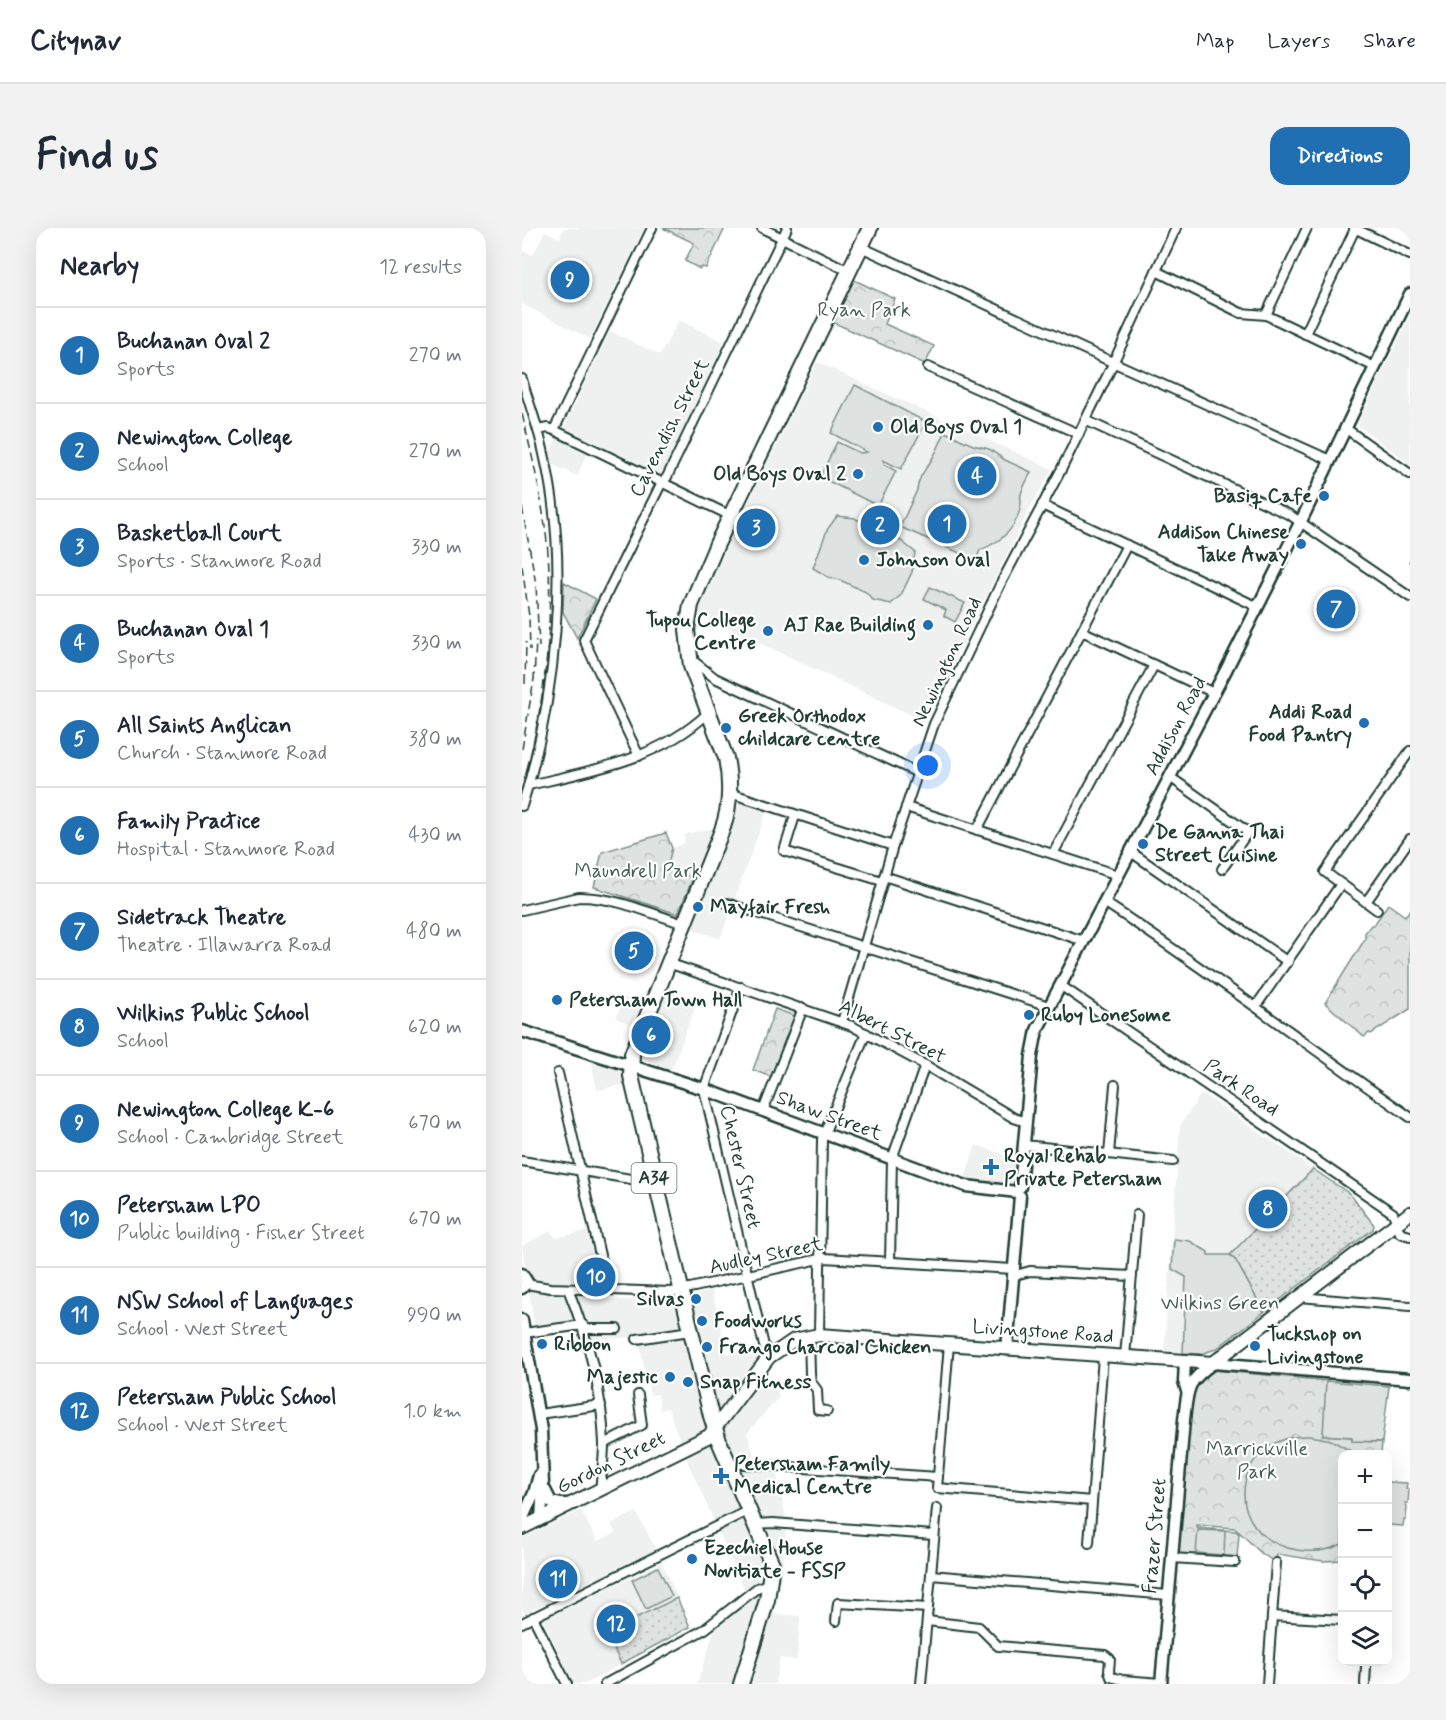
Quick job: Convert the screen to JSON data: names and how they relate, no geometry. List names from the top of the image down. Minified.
{"streets":{"highway":["A34"],"main road":["Addison Road","Shaw Street","Livingstone Road","Gordon Street","Frazer Street"],"street":["Cavendish Street","Newington Road","Albert Street","Park Road","Chester Street","Audley Street"]},"crossings":[["Newington Road","Albert Street"],["Addison Road","Albert Street"],["Addison Road","Park Road"],["Addison Road","Shaw Street"],["Addison Road","Audley Street"],["Addison Road","Livingstone Road"],["Albert Street","Chester Street"],["Albert Street","A34"],["Shaw Street","Chester Street"],["Shaw Street","A34"],["Chester Street","Audley Street"],["Chester Street","Livingstone Road"],["A34","Audley Street"],["A34","Livingstone Road"],["A34","Gordon Street"],["Livingstone Road","Gordon Street"],["Livingstone Road","Frazer Street"]],"parks":["Ryan Park","Maundrell Park","Wilkins Green","Marrickville Park"],"places":{"other":["Old Boys Oval 1","Old Boys Oval 2","Basiq Cafe","Addison Chinese Take Away","Johnson Oval","AJ Rae Building","Tupou College Centre","Addi Road Food Pantry","Greek Orthodox childcare centre","De Ganna Thai Street Cuisine","Mayfair Fresh","Petersham Town Hall","Ruby Lonesome","Silvas","Foodworks","Ribbon","Tuckshop on Livingstone","Frango Charcoal Chicken","Majestic","Snap Fitness","Ezechiel House Novitiate - FSSP"],"health":["Royal Rehab Private Petersham","Petersham Family Medical Centre"]},"page":{"header":"Citynav","nav":["Map","Layers","Share"],"buttons":"Directions","title":"Find us","heading":["Nearby","12 results"],"pins":["9","4","1","2","3","7","5","6","8","10","11","12"],"list":[{"mark":"1","name":"Buchanan Oval 2","note":"Sports","value":"270 m"},{"mark":"2","name":"Newington College","note":"School","value":"270 m"},{"mark":"3","name":"Basketball Court","note":"Sports · Stanmore Road","value":"330 m"},{"mark":"4","name":"Buchanan Oval 1","note":"Sports","value":"330 m"},{"mark":"5","name":"All Saints Anglican","note":"Church · Stanmore Road","value":"380 m"},{"mark":"6","name":"Family Practice","note":"Hospital · Stanmore Road","value":"430 m"},{"mark":"7","name":"Sidetrack Theatre","note":"Theatre · Illawarra Road","value":"480 m"},{"mark":"8","name":"Wilkins Public School","note":"School","value":"620 m"},{"mark":"9","name":"Newington College K-6","note":"School · Cambridge Street","value":"670 m"},{"mark":"10","name":"Petersham LPO","note":"Public building · Fisher Street","value":"670 m"},{"mark":"11","name":"NSW School of Languages","note":"School · West Street","value":"990 m"},{"mark":"12","name":"Petersham Public School","note":"School · West Street","value":"1.0 km"}],"map_buttons":["+","−"]}}
